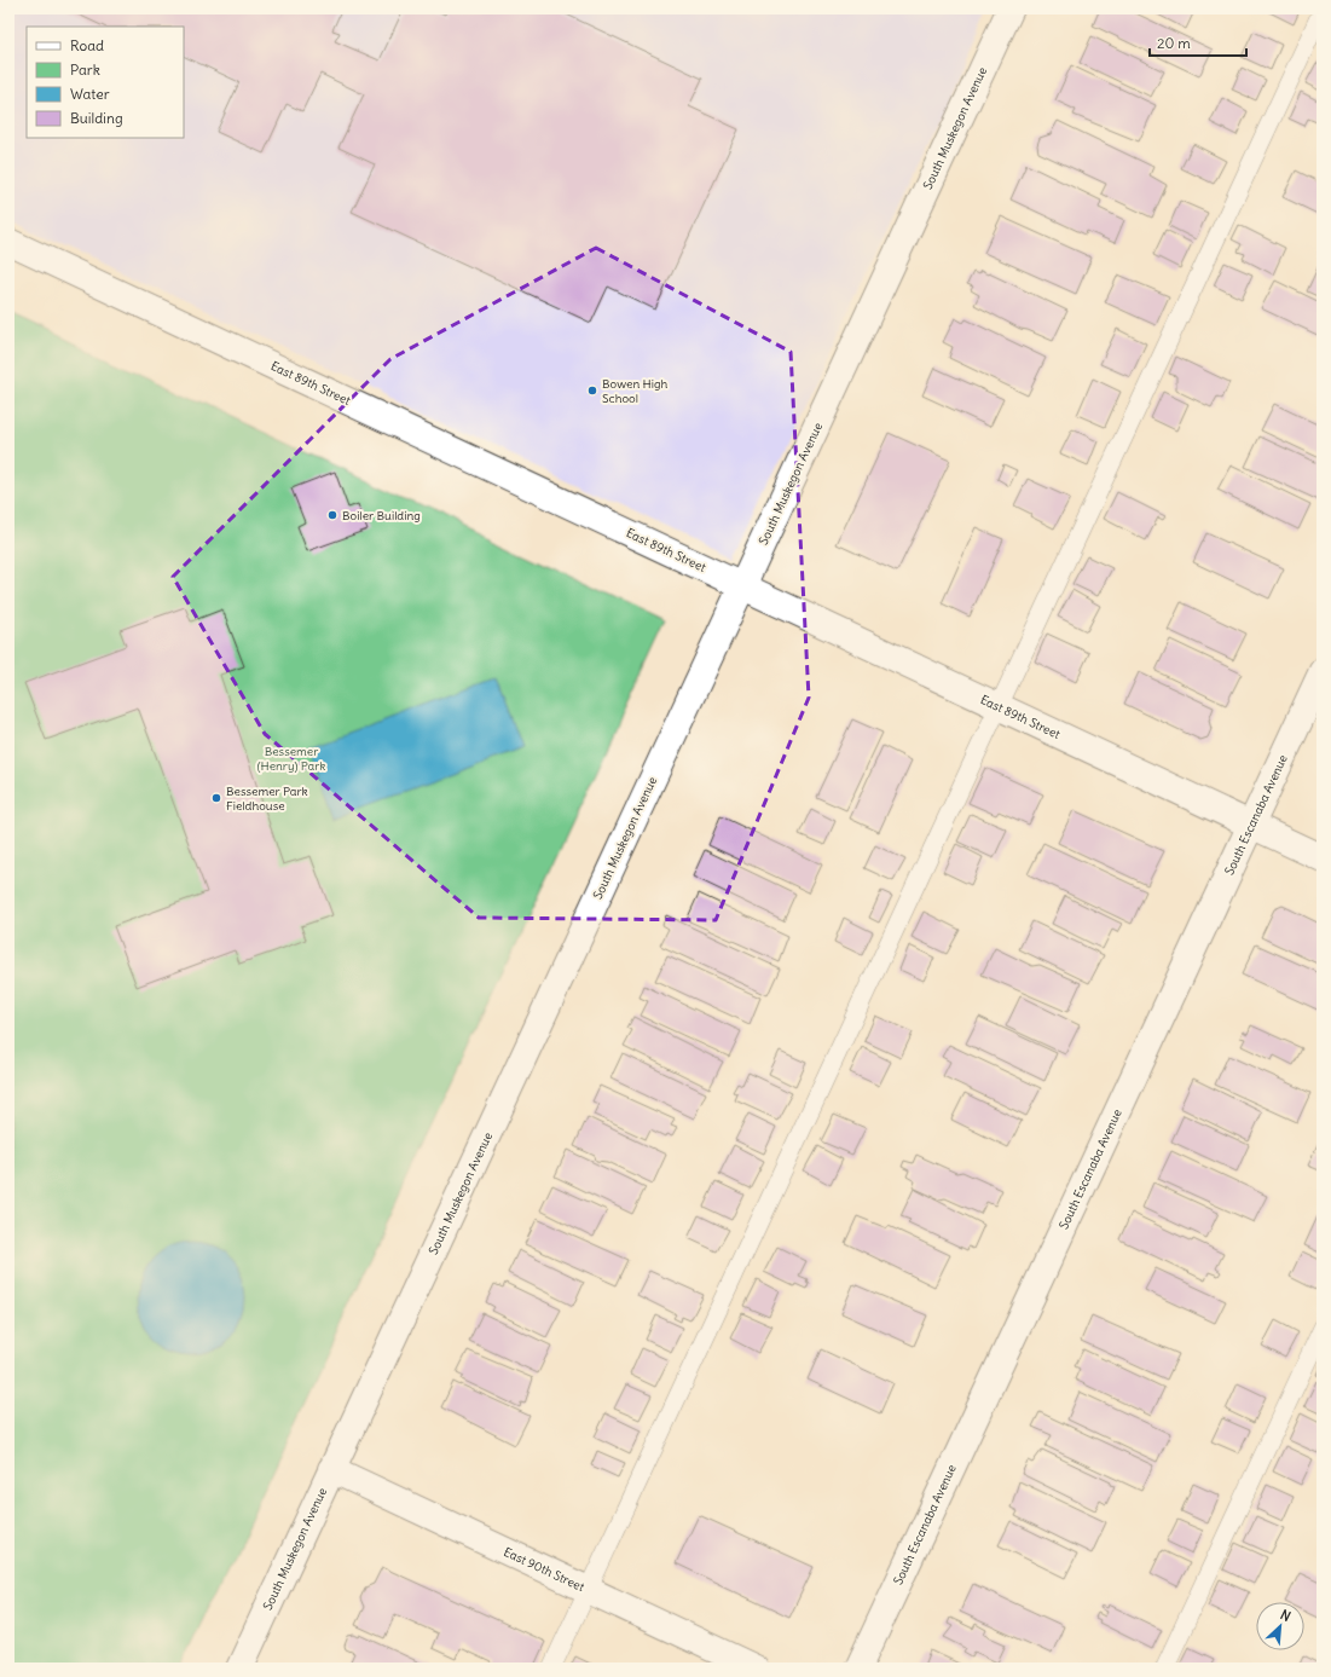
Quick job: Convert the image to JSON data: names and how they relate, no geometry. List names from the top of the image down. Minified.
{"streets":{"street":["South Muskegon Avenue","East 89th Street","South Escanaba Avenue","East 90th Street"]},"crossings":[["South Muskegon Avenue","East 89th Street"],["South Muskegon Avenue","East 90th Street"],["East 89th Street","South Escanaba Avenue"]],"parks":["Bessemer (Henry) Park"],"places":["Bowen High School","Boiler Building","Bessemer Park Fieldhouse"],"legend":["Road","Park","Water","Building"],"scale_bar":"20 m","north":"top right"}
